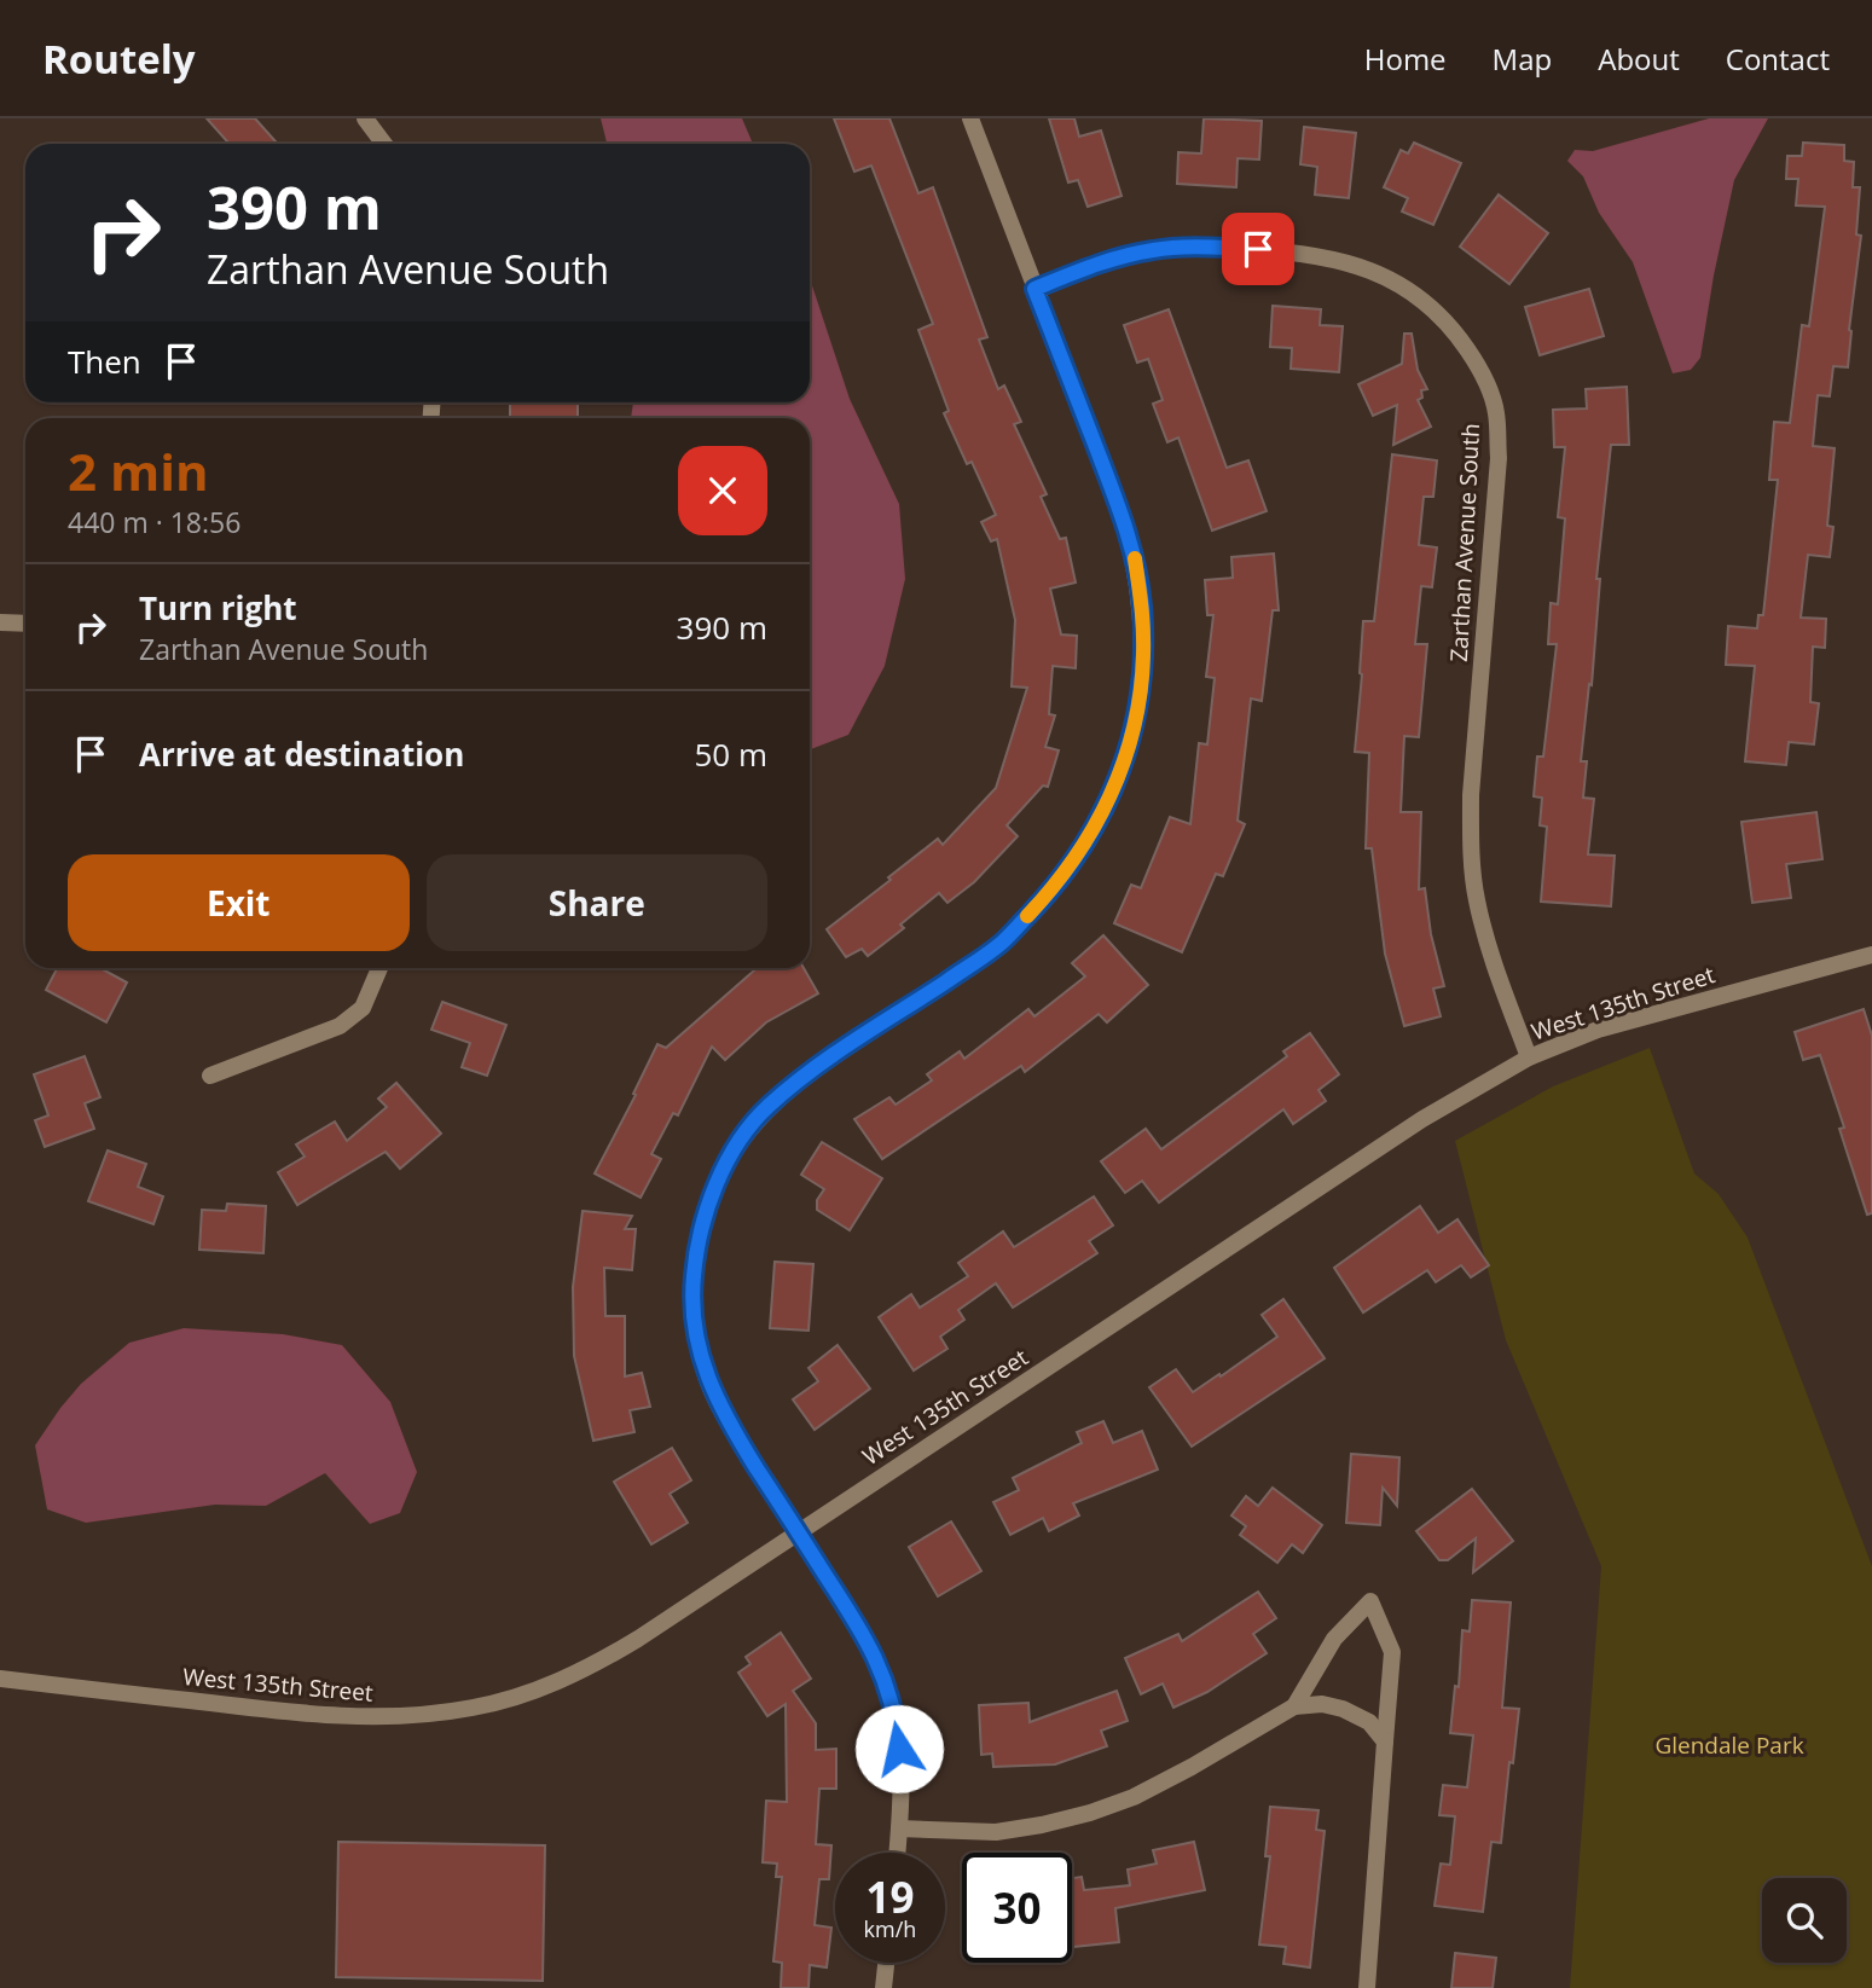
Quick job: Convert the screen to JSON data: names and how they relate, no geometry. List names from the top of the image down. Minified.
{"streets":{"street":["Zarthan Avenue South","West 135th Street"]},"crossings":[["Zarthan Avenue South","West 135th Street"]],"parks":["Glendale Park"],"page":{"header":"Routely","nav":["Home","Map","About","Contact"],"turn":["390 m","Zarthan Avenue South"],"then":"Then","heading":["2 min","440 m · 18:56"],"list":[{"name":"Turn right","note":"Zarthan Avenue South","value":"390 m"},{"name":"Arrive at destination","value":"50 m"}],"buttons":["Exit","Share"],"speed":"19 km/h","limit":"30"}}
